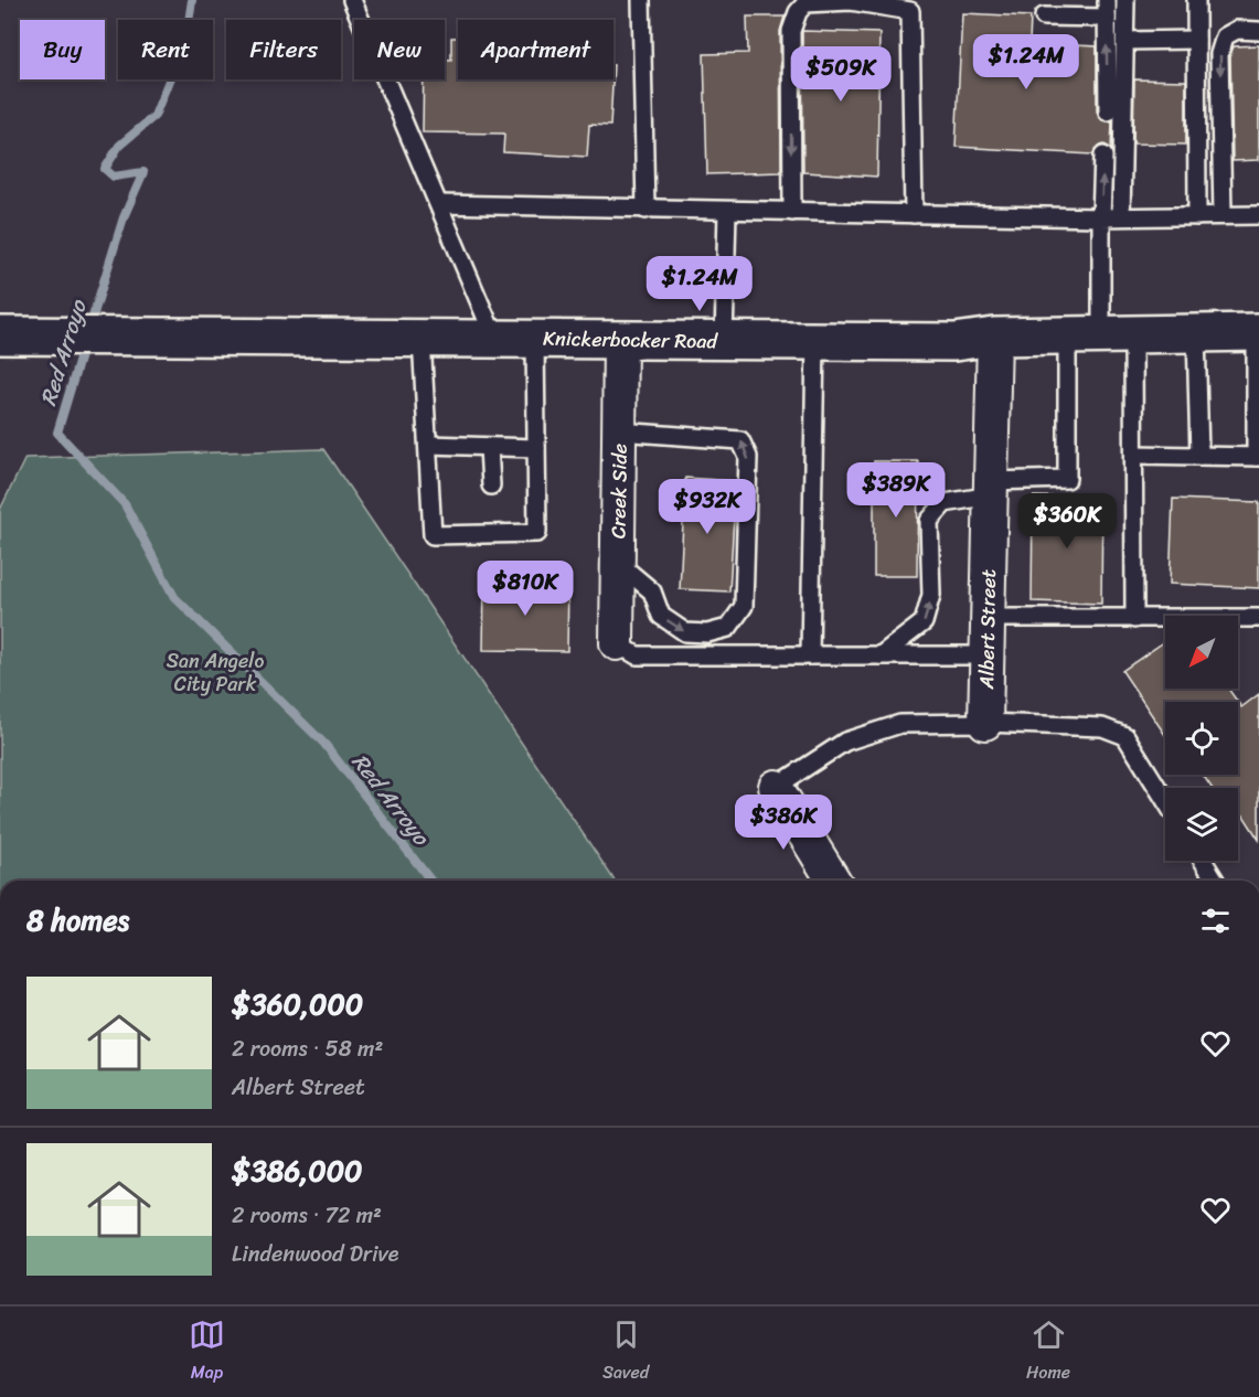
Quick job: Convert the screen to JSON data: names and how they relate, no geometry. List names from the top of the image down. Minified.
{"streets":{"main road":["Knickerbocker Road"],"street":["Creek Side","Albert Street"]},"crossings":[["Knickerbocker Road","Creek Side"],["Knickerbocker Road","Albert Street"]],"water":["Red Arroyo"],"parks":["San Angelo City Park"],"north":"bottom left","page":{"chip":["Buy","Rent","Filters","New","Apartment"],"price":["$1.24M","$509K","$1.24M","$389K","$932K","$360K","$810K","$386K"],"heading":"8 homes","list":[{"name":"$360,000","note":"2 rooms · 58 m² · Albert Street"},{"name":"$386,000","note":"2 rooms · 72 m² · Lindenwood Drive"}],"tabs":["Map","Saved","Home"]}}
